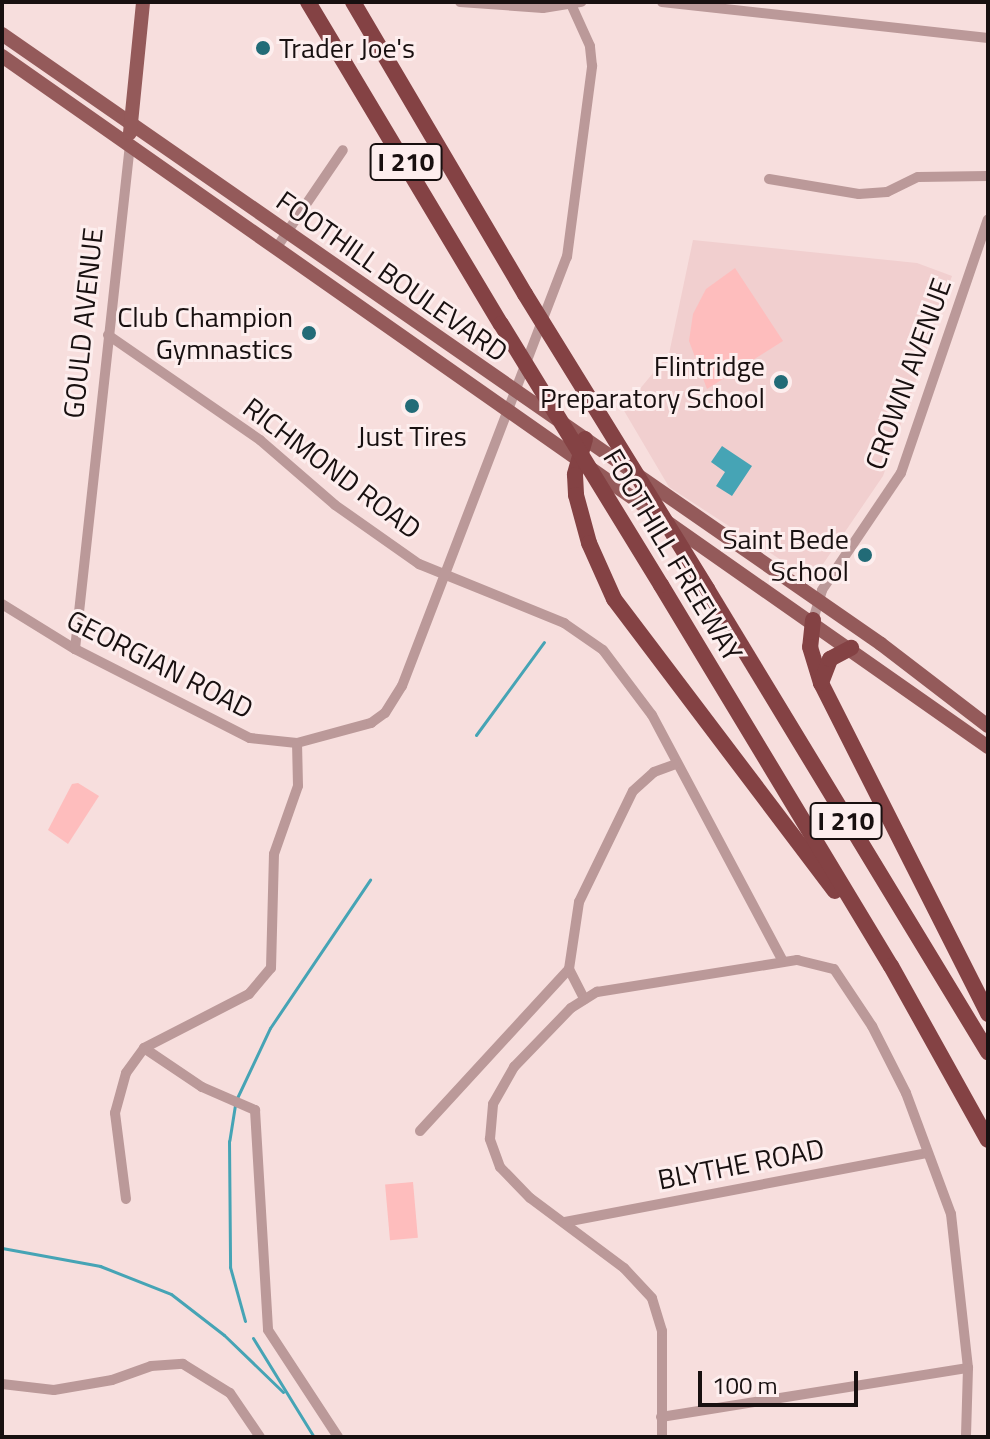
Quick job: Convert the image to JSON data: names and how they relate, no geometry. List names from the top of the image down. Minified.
{"streets":{"highway":["I 210","FOOTHILL FREEWAY"],"main road":["FOOTHILL BOULEVARD","GOULD AVENUE"],"street":["CROWN AVENUE","RICHMOND ROAD","GEORGIAN ROAD","BLYTHE ROAD"]},"crossings":[["FOOTHILL BOULEVARD","GOULD AVENUE"],["FOOTHILL BOULEVARD","CROWN AVENUE"],["FOOTHILL BOULEVARD","GEORGIAN ROAD"],["GOULD AVENUE","RICHMOND ROAD"],["GOULD AVENUE","GEORGIAN ROAD"],["RICHMOND ROAD","GEORGIAN ROAD"]],"places":["Trader Joe's","Club Champion Gymnastics","Flintridge Preparatory School","Just Tires","Saint Bede School"],"scale_bar":"100 m"}
